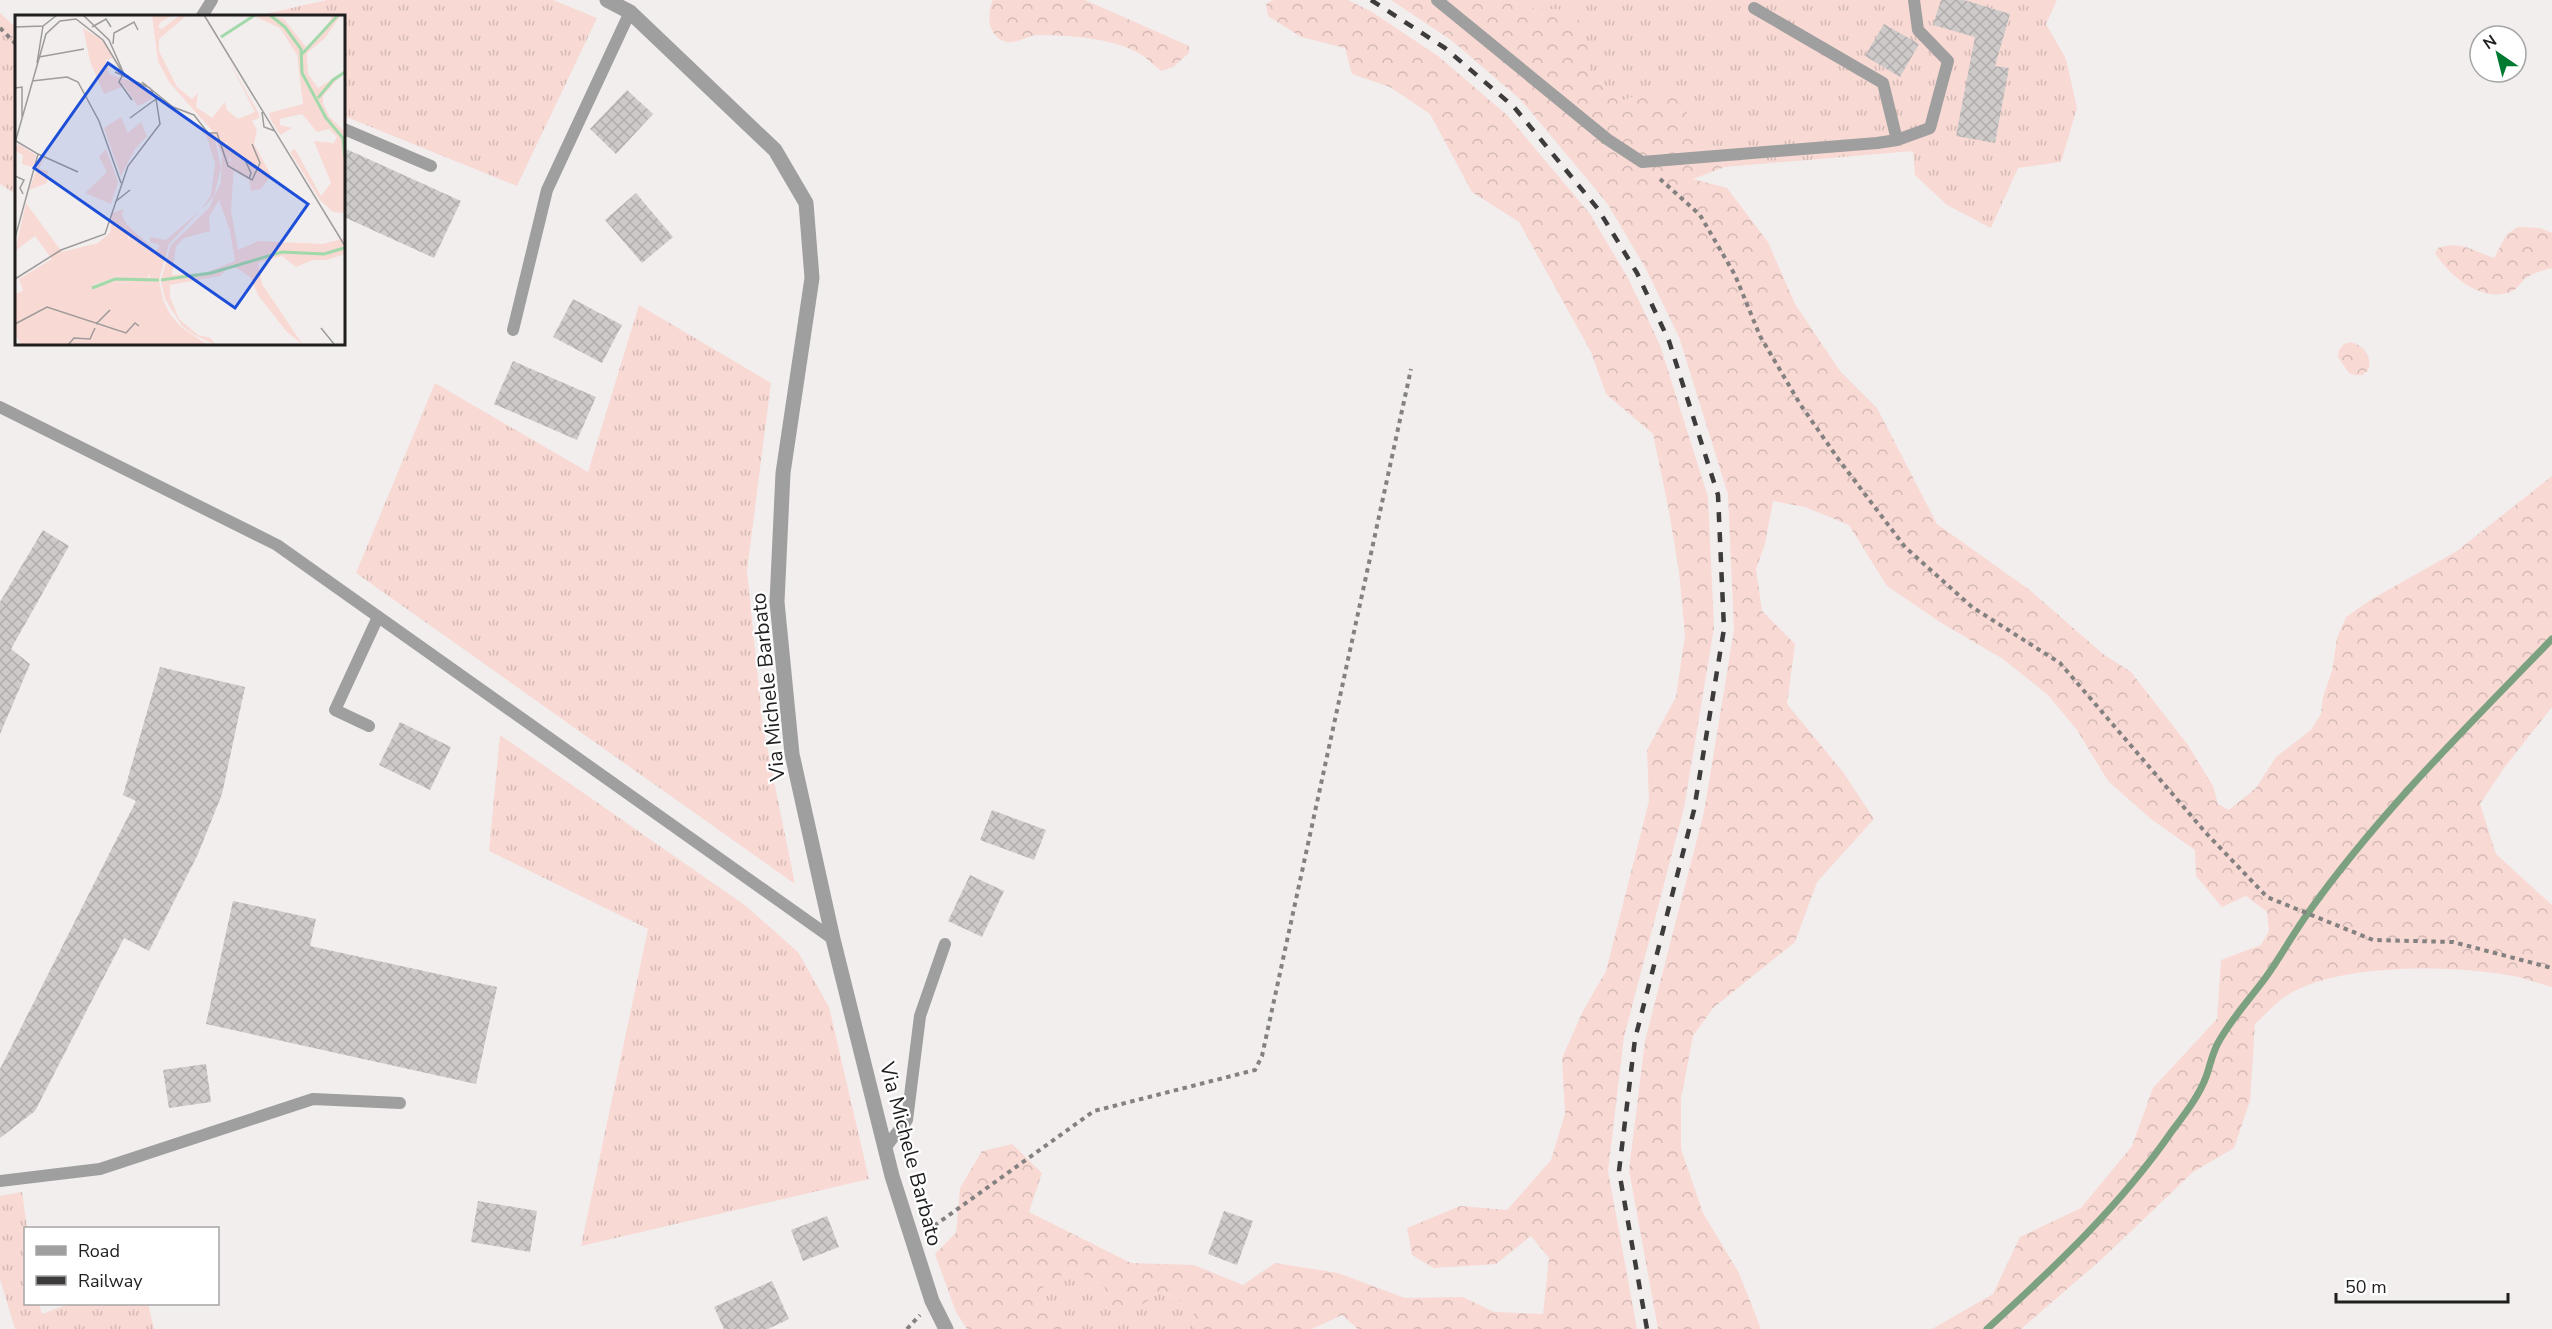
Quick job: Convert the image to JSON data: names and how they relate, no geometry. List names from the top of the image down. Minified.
{"streets":{"street":["Via Michele Barbato"]},"legend":["Road","Railway"],"scale_bar":"50 m","north":"top left"}
